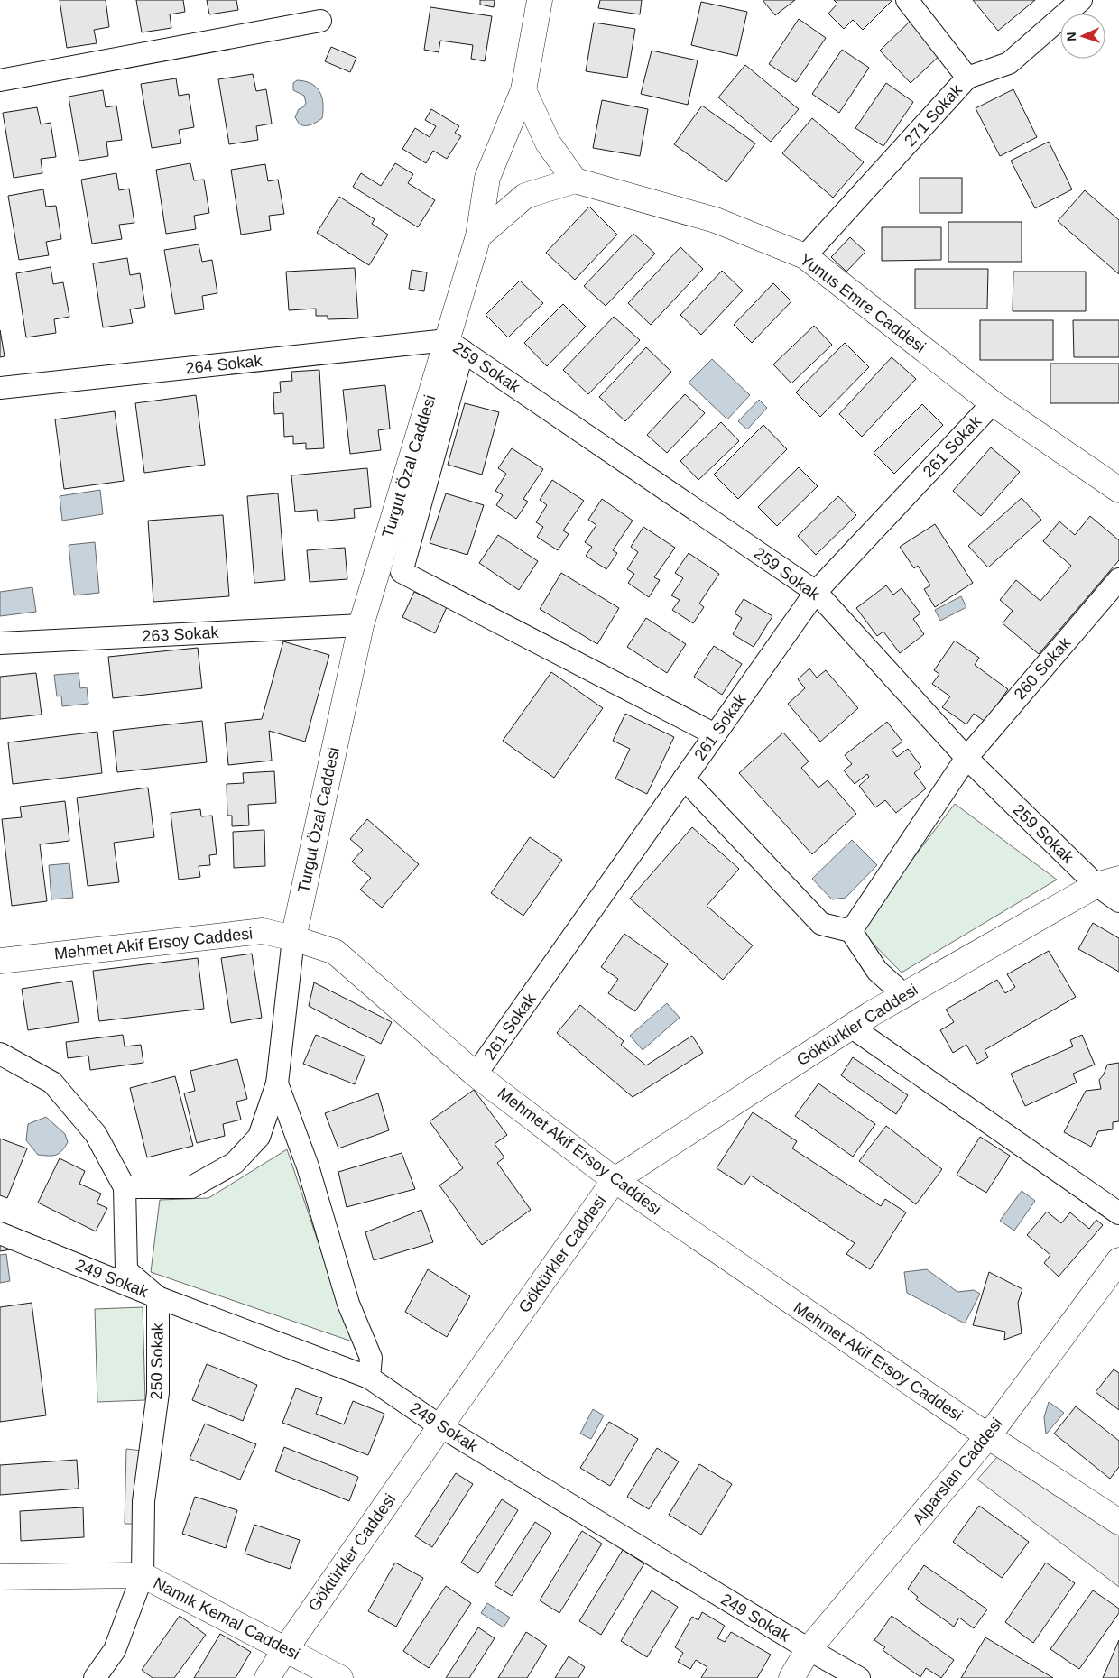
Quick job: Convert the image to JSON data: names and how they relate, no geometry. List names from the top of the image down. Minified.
{"streets":{"street":["271 Sokak","Yunus Emre Caddesi","264 Sokak","259 Sokak","261 Sokak","Turgut Özal Caddesi","263 Sokak","260 Sokak","Mehmet Akif Ersoy Caddesi","Göktürkler Caddesi","249 Sokak","250 Sokak","Alparslan Caddesi","Namık Kemal Caddesi"]},"crossings":[["271 Sokak","Yunus Emre Caddesi"],["Yunus Emre Caddesi","261 Sokak"],["264 Sokak","259 Sokak"],["264 Sokak","Turgut Özal Caddesi"],["259 Sokak","261 Sokak"],["259 Sokak","Turgut Özal Caddesi"],["259 Sokak","260 Sokak"],["259 Sokak","Göktürkler Caddesi"],["261 Sokak","Mehmet Akif Ersoy Caddesi"],["Turgut Özal Caddesi","263 Sokak"],["Turgut Özal Caddesi","Mehmet Akif Ersoy Caddesi"],["Mehmet Akif Ersoy Caddesi","Göktürkler Caddesi"],["Mehmet Akif Ersoy Caddesi","Alparslan Caddesi"],["Göktürkler Caddesi","249 Sokak"],["Göktürkler Caddesi","Namık Kemal Caddesi"],["249 Sokak","250 Sokak"],["249 Sokak","Alparslan Caddesi"],["250 Sokak","Namık Kemal Caddesi"]],"north":"left"}
